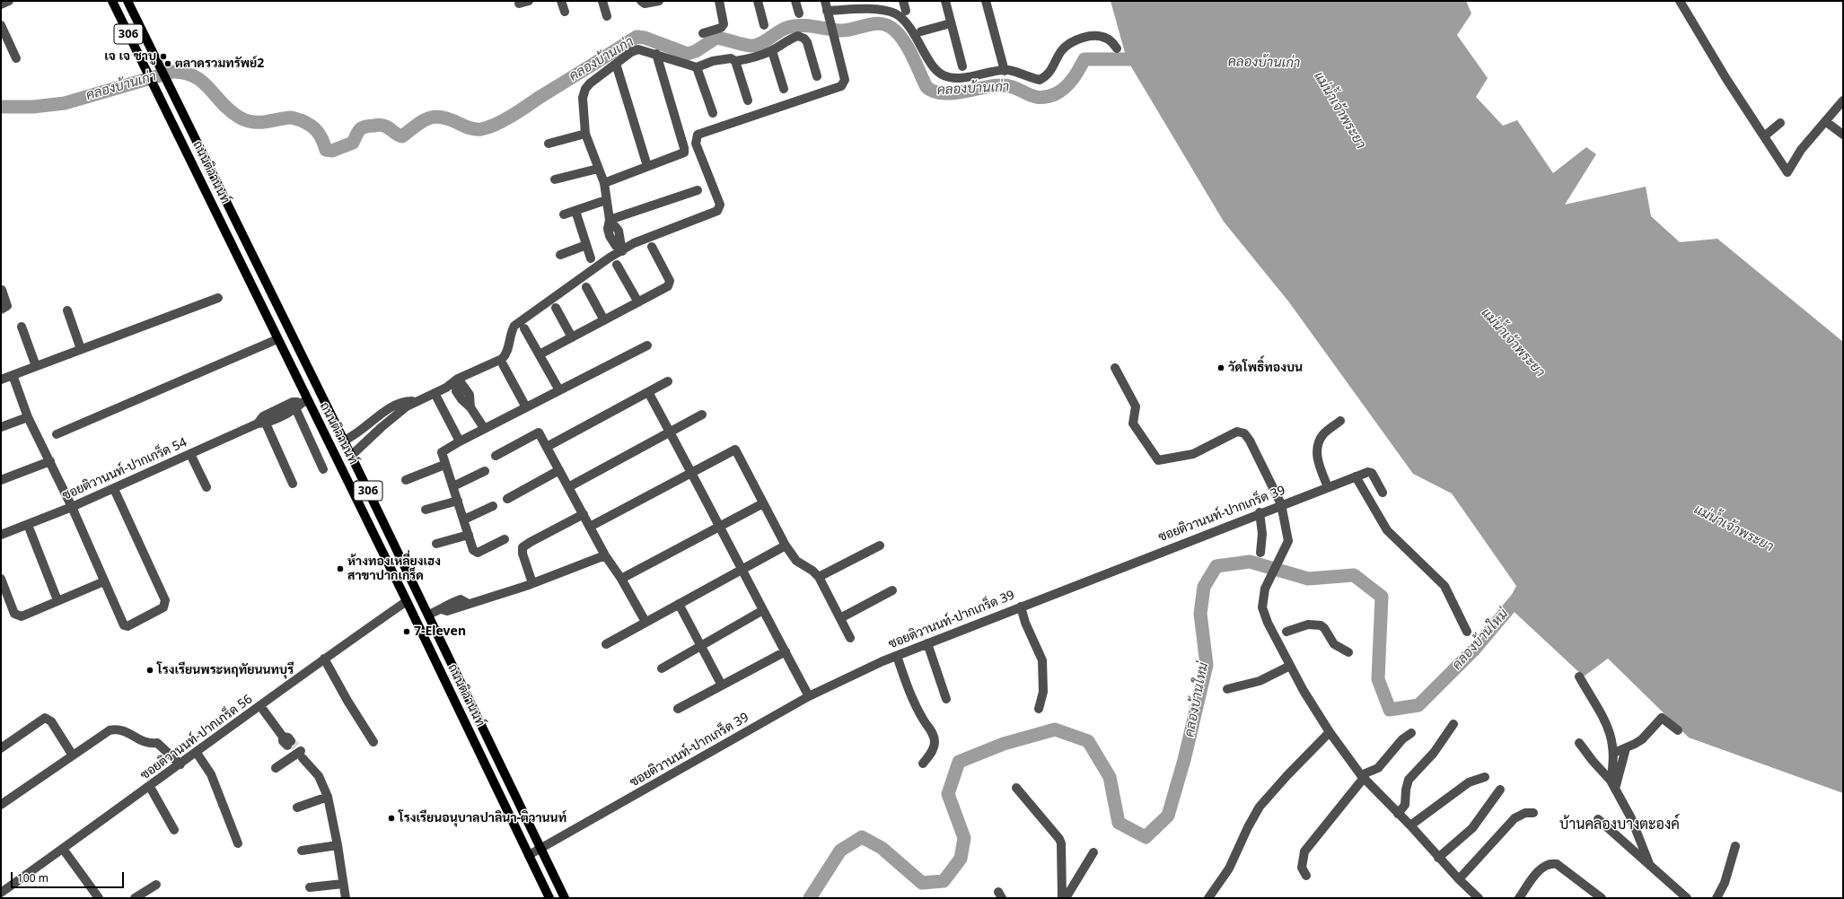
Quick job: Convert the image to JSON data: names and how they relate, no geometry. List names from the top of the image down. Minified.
{"streets":{"main road":["306","ถนนติวานนท์"],"street":["ซอยติวานนท์-ปากเกร็ด 54","ซอยติวานนท์-ปากเกร็ด 39","ซอยติวานนท์-ปากเกร็ด 56"]},"crossings":[["ถนนติวานนท์","ซอยติวานนท์-ปากเกร็ด 54"],["ถนนติวานนท์","ซอยติวานนท์-ปากเกร็ด 39"],["ถนนติวานนท์","ซอยติวานนท์-ปากเกร็ด 56"]],"districts":["บ้านคลองบางตะองค์"],"water":["คลองบ้านเก่า","แม่น้ำเจ้าพระยา","คลองบ้านใหม่"],"places":["เจ เจ ชาบู","ตลาดรวมทรัพย์2","วัดโพธิ์ทองบน","ห้างทองเหลี่ยงเฮง สาขาปากเกร็ด","7-Eleven","โรงเรียนพระหฤทัยนนทบุรี","โรงเรียนอนุบาลปาลินา-ติวานนท์"],"scale_bar":"100 m"}
